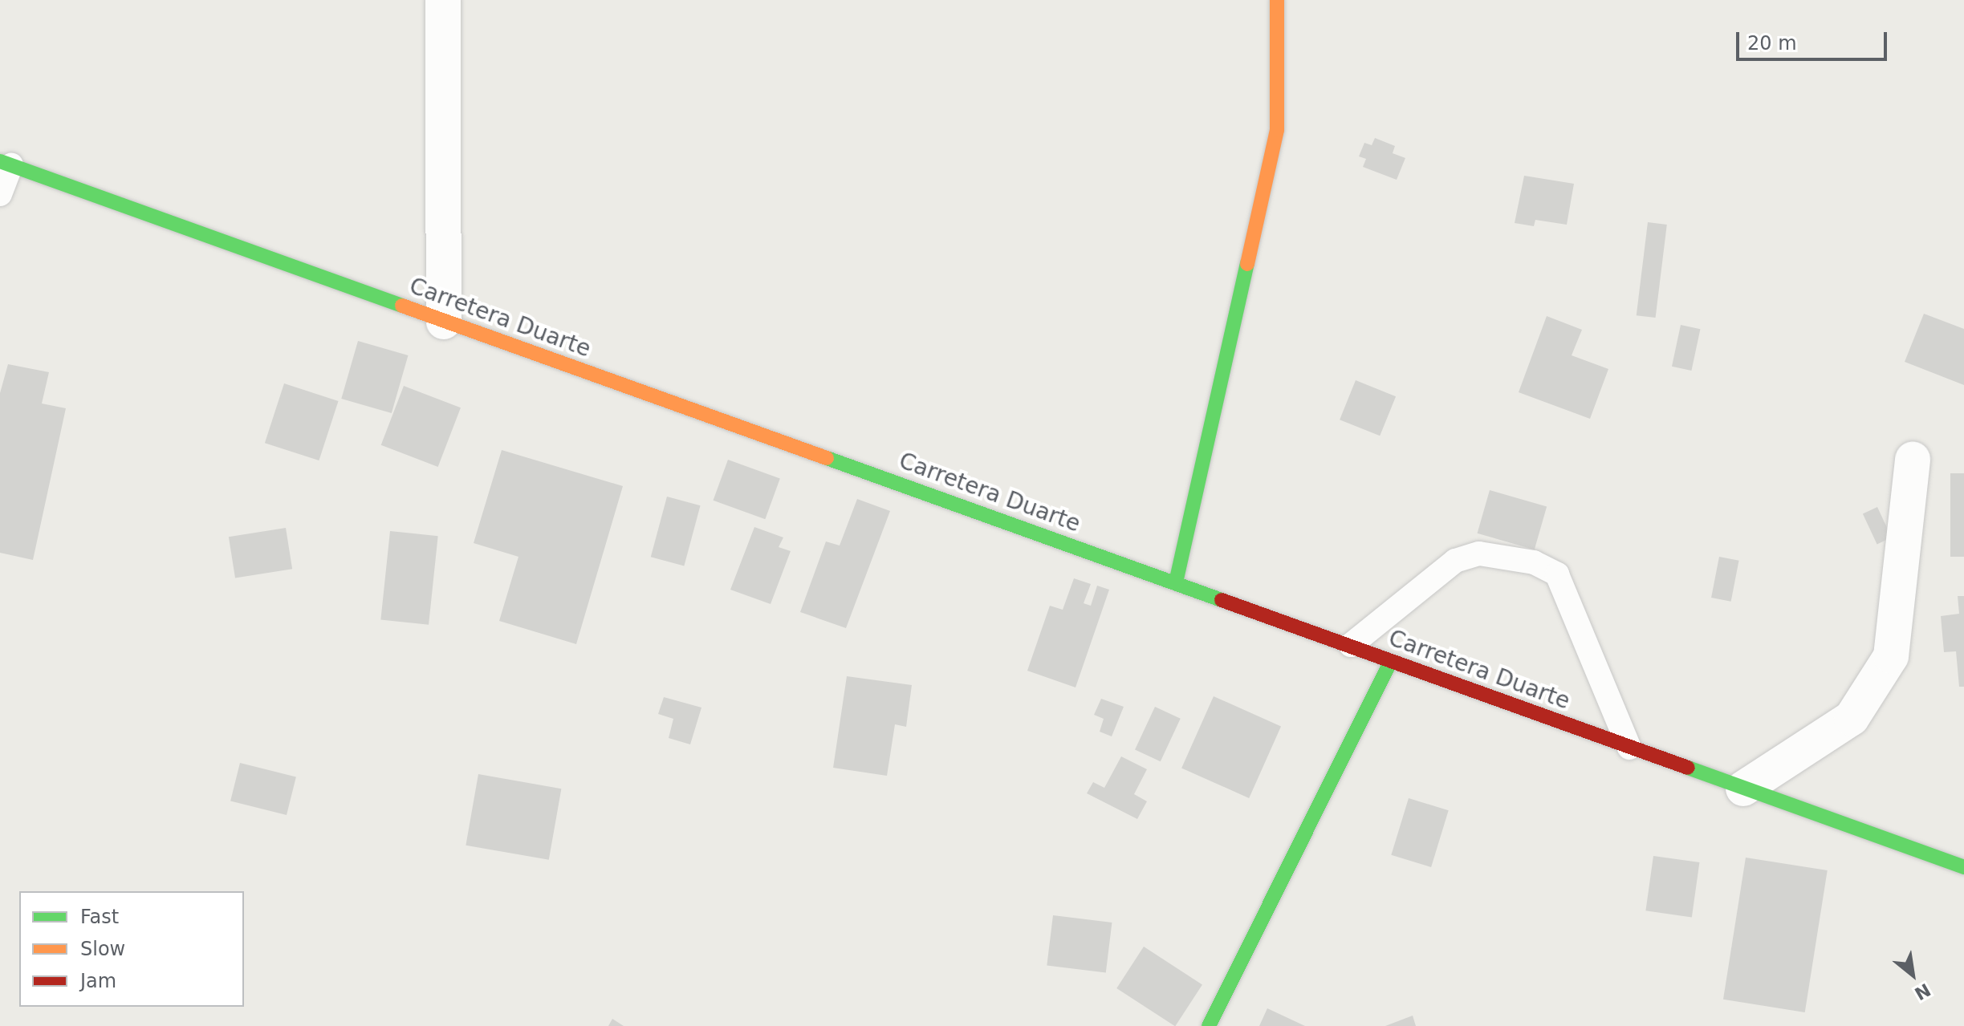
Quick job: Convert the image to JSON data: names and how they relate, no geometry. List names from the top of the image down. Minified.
{"streets":{"main road":["Carretera Duarte"]},"legend":["Fast","Slow","Jam"],"scale_bar":"20 m","north":"bottom right"}
